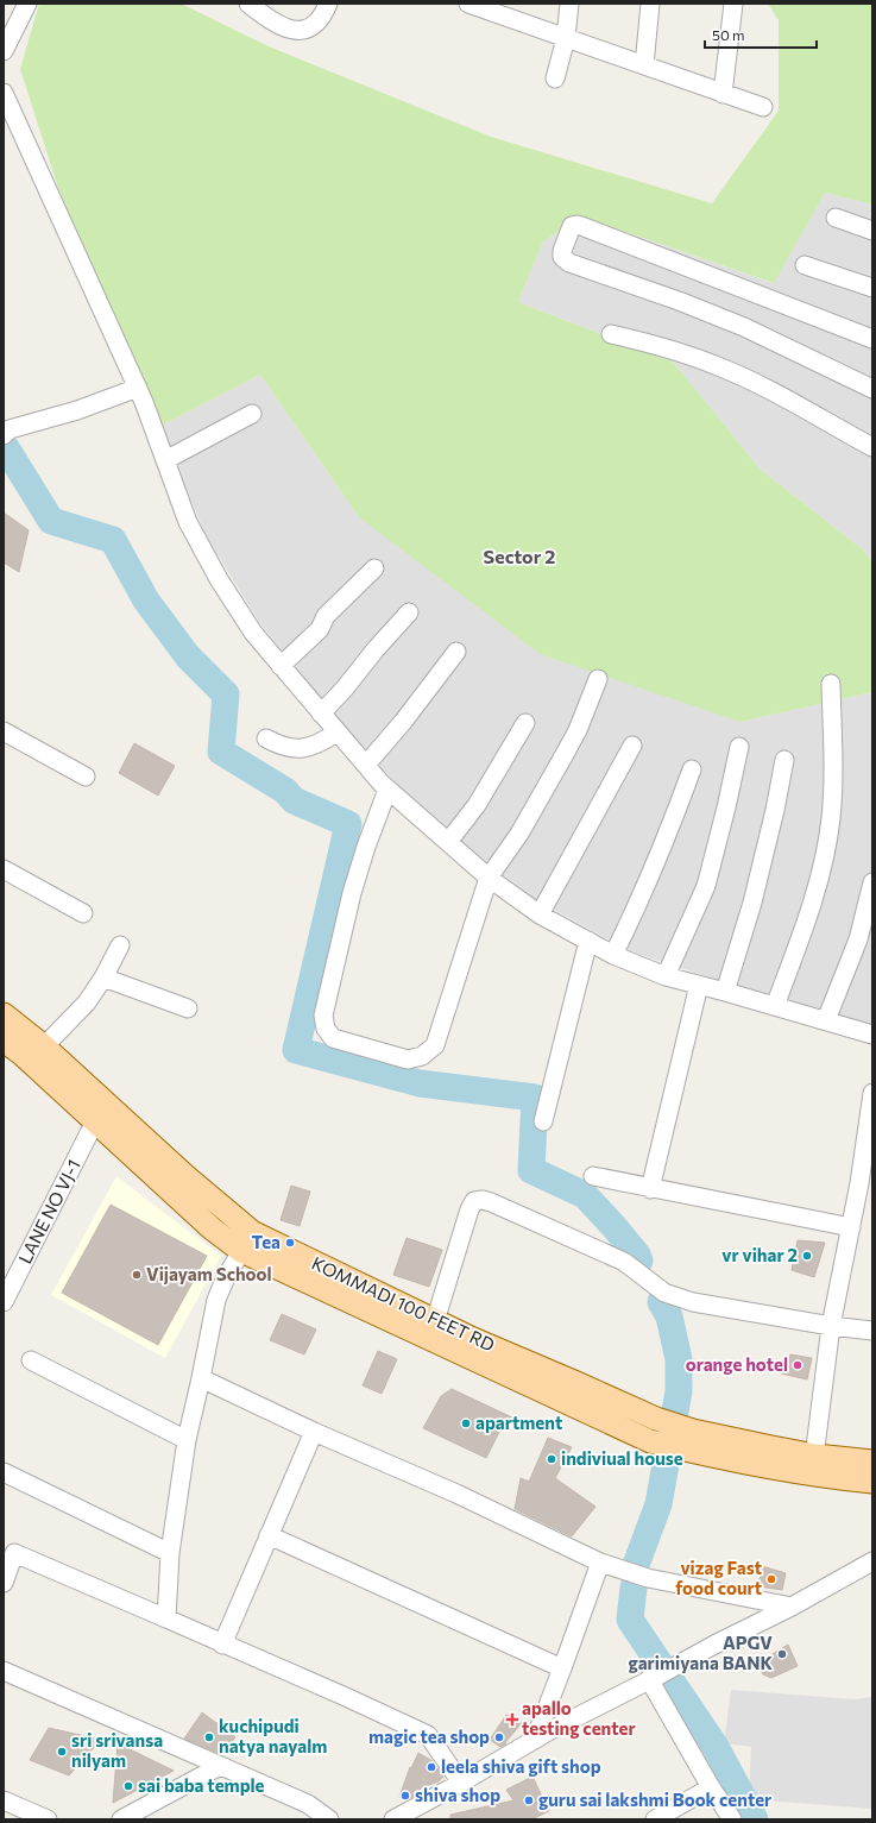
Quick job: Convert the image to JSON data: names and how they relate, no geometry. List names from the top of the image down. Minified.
{"streets":{"main road":["KOMMADI 100 FEET RD"],"street":["LANE NO VJ-1"]},"crossings":[["LANE NO VJ-1","KOMMADI 100 FEET RD"]],"districts":["Sector 2"],"places":{"other":["Tea","vr vihar 2","Vijayam School","orange hotel","apartment","indiviual house","vizag Fast food court","APGV garimiyana BANK","kuchipudi natya nayalm","magic tea shop","sri srivansa nilyam","leela shiva gift shop","sai baba temple","shiva shop","guru sai lakshmi Book center"],"health":["apallo testing center"]},"scale_bar":"50 m"}
